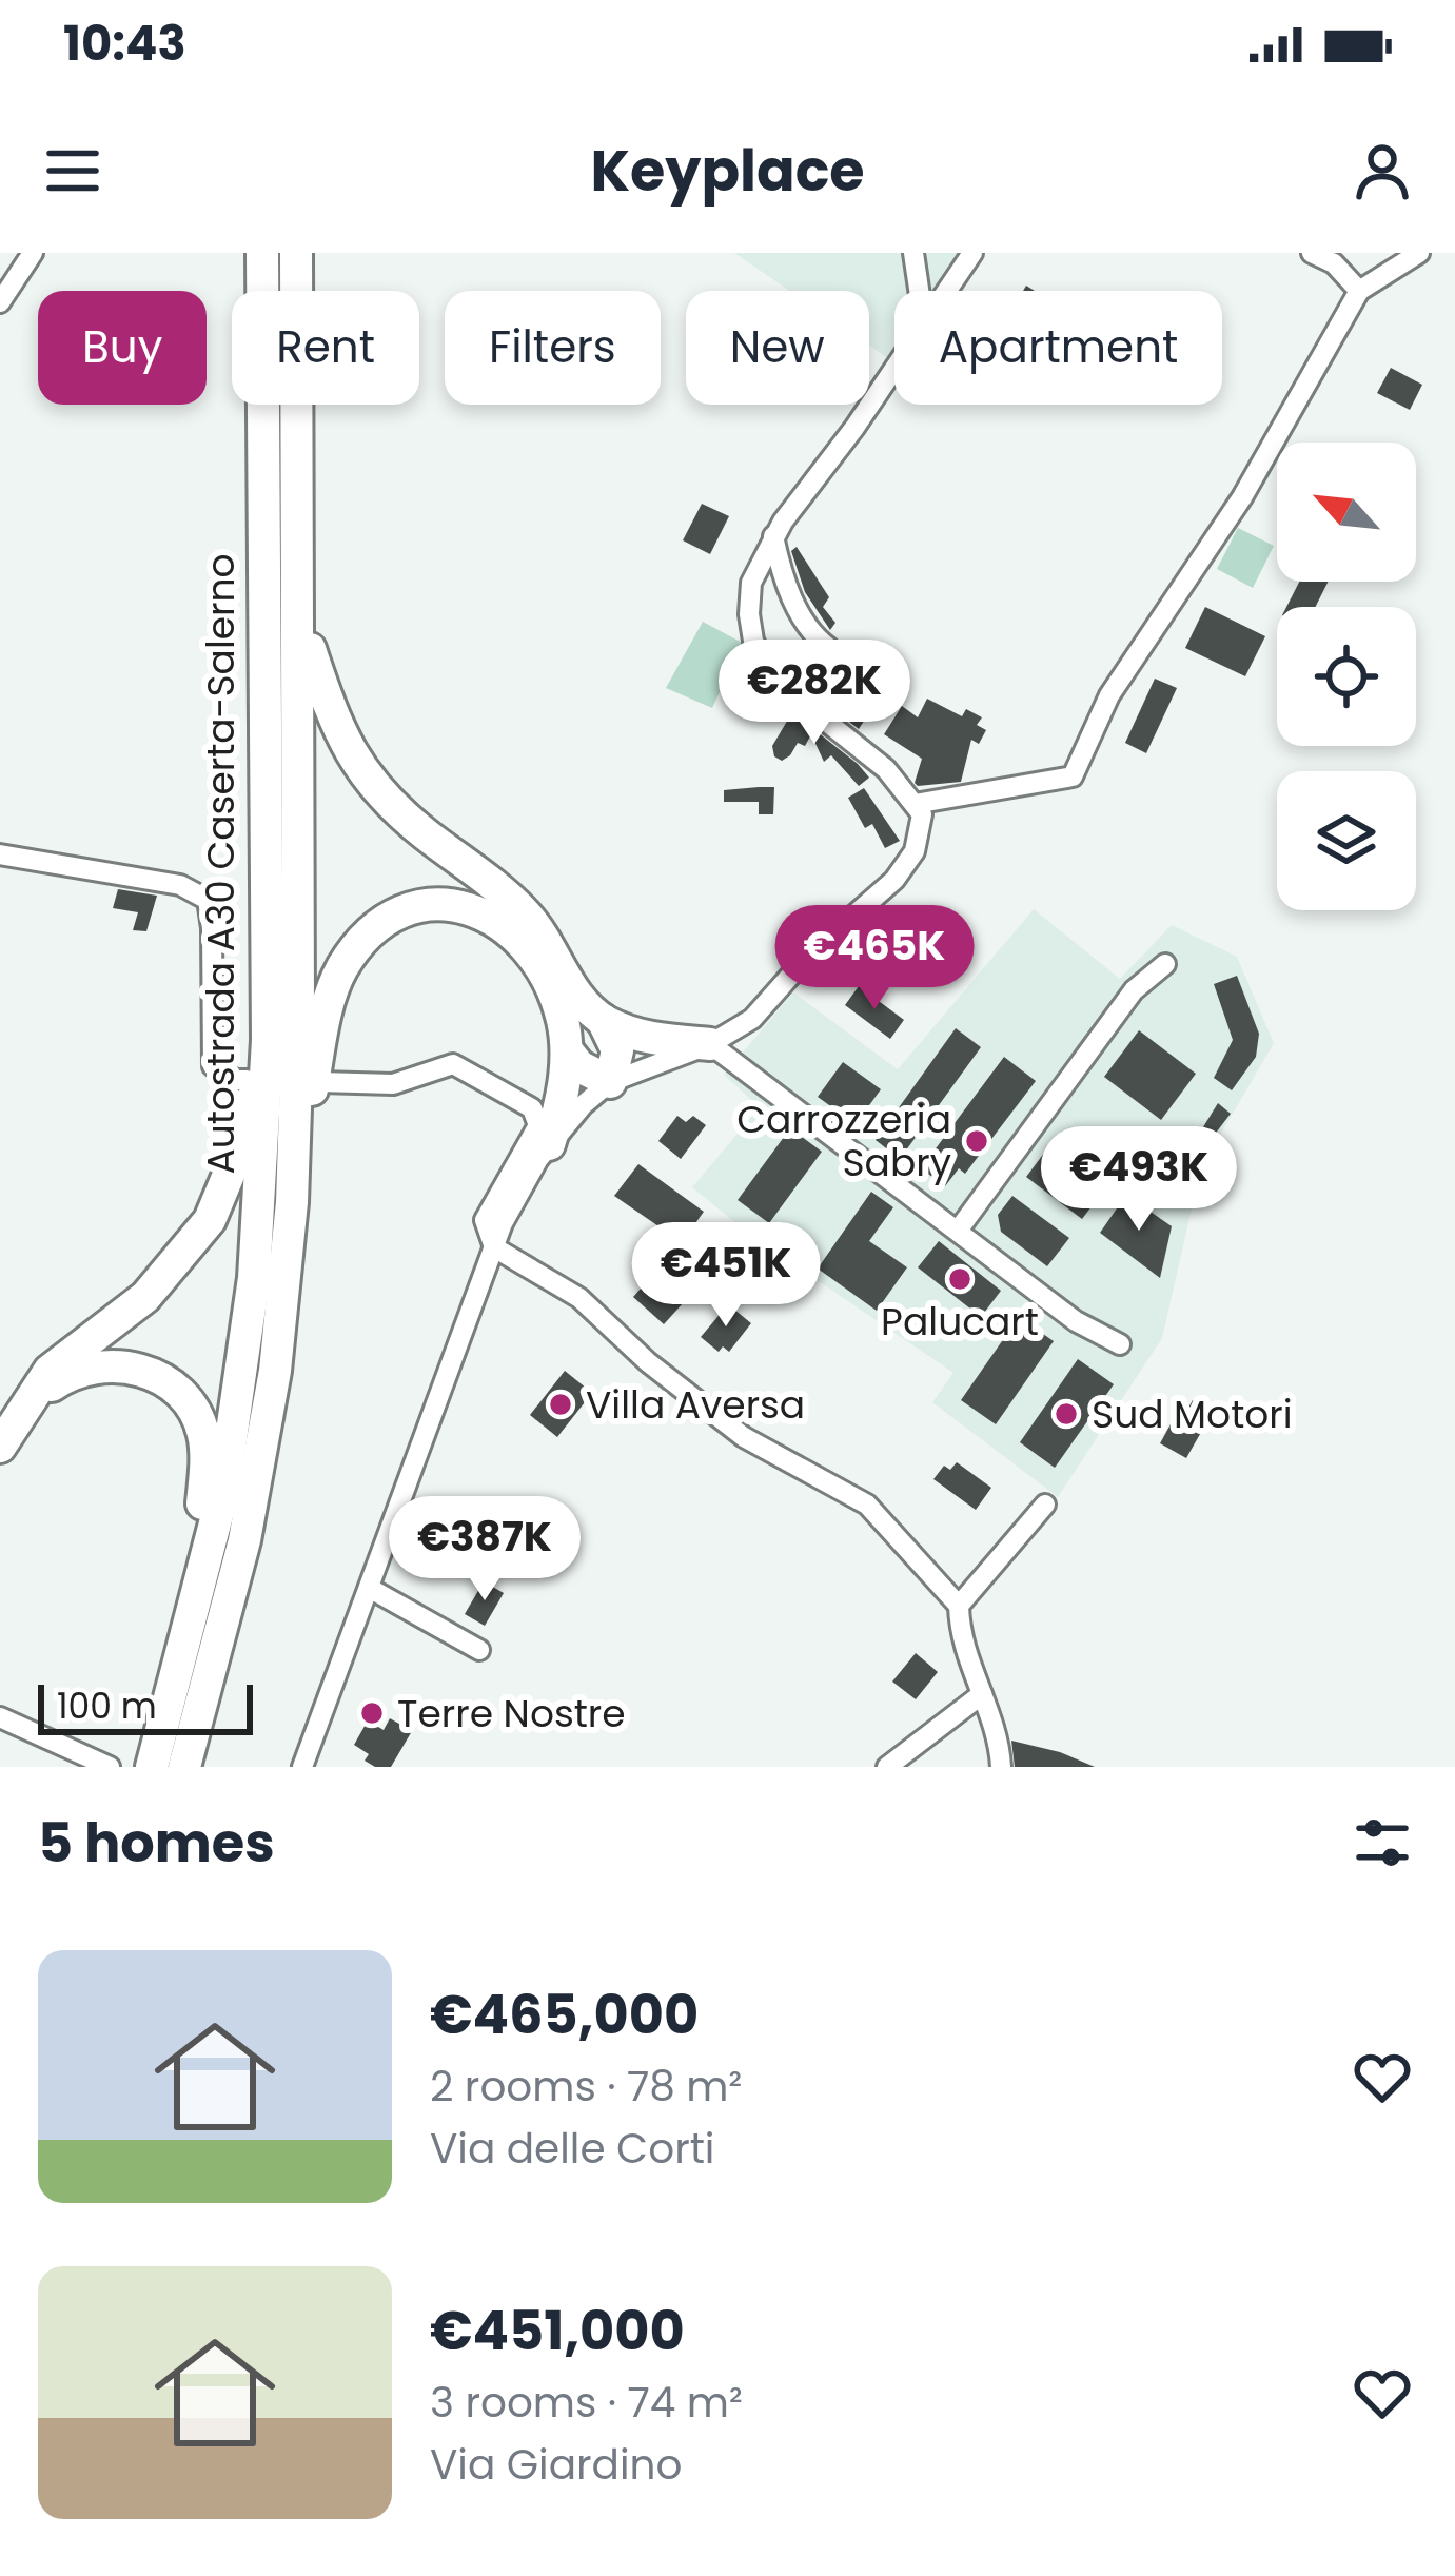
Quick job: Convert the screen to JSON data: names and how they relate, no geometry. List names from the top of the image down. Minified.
{"streets":{"highway":["Autostrada A30 Caserta-Salerno"]},"places":["Carrozzeria Sabry","Palucart","Villa Aversa","Sud Motori","Terre Nostre"],"scale_bar":"100 m","north":"top left","page":{"status":"10:43","header":"Keyplace","chip":["Buy","Rent","Filters","New","Apartment"],"price":["€282K","€465K","€493K","€451K","€387K"],"scale":"100 m","heading":"5 homes","list":[{"name":"€465,000","note":"2 rooms · 78 m² · Via delle Corti"},{"name":"€451,000","note":"3 rooms · 74 m² · Via Giardino"}]}}
